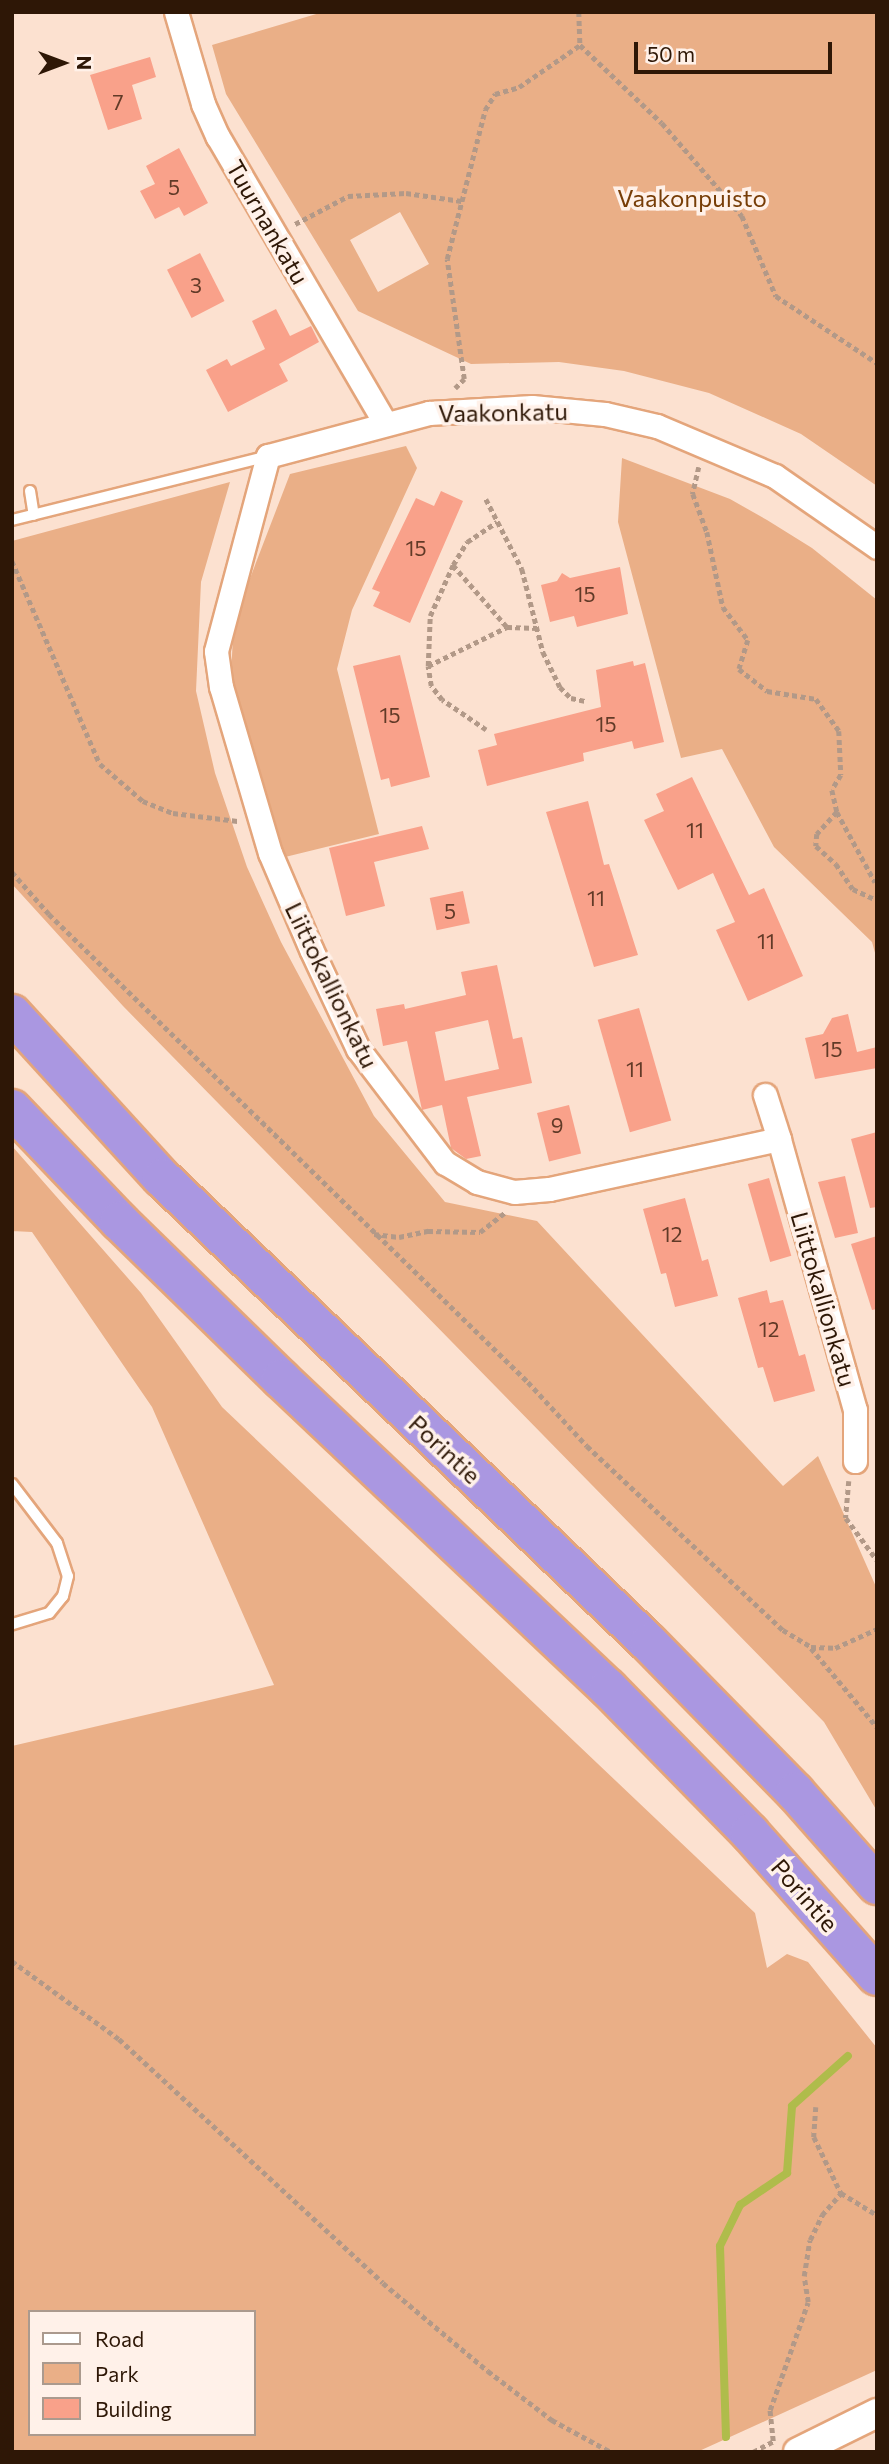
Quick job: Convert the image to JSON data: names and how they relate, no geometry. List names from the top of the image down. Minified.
{"streets":{"highway":["Porintie"],"street":["Tuurnankatu","Vaakonkatu","Liittokallionkatu"]},"crossings":[["Tuurnankatu","Vaakonkatu"],["Vaakonkatu","Liittokallionkatu"]],"parks":["Vaakonpuisto"],"house_numbers":["7","5","3","15","15","15","15","11","11","5","11","15","11","9","12","12"],"legend":["Road","Park","Building"],"scale_bar":"50 m","north":"right"}
